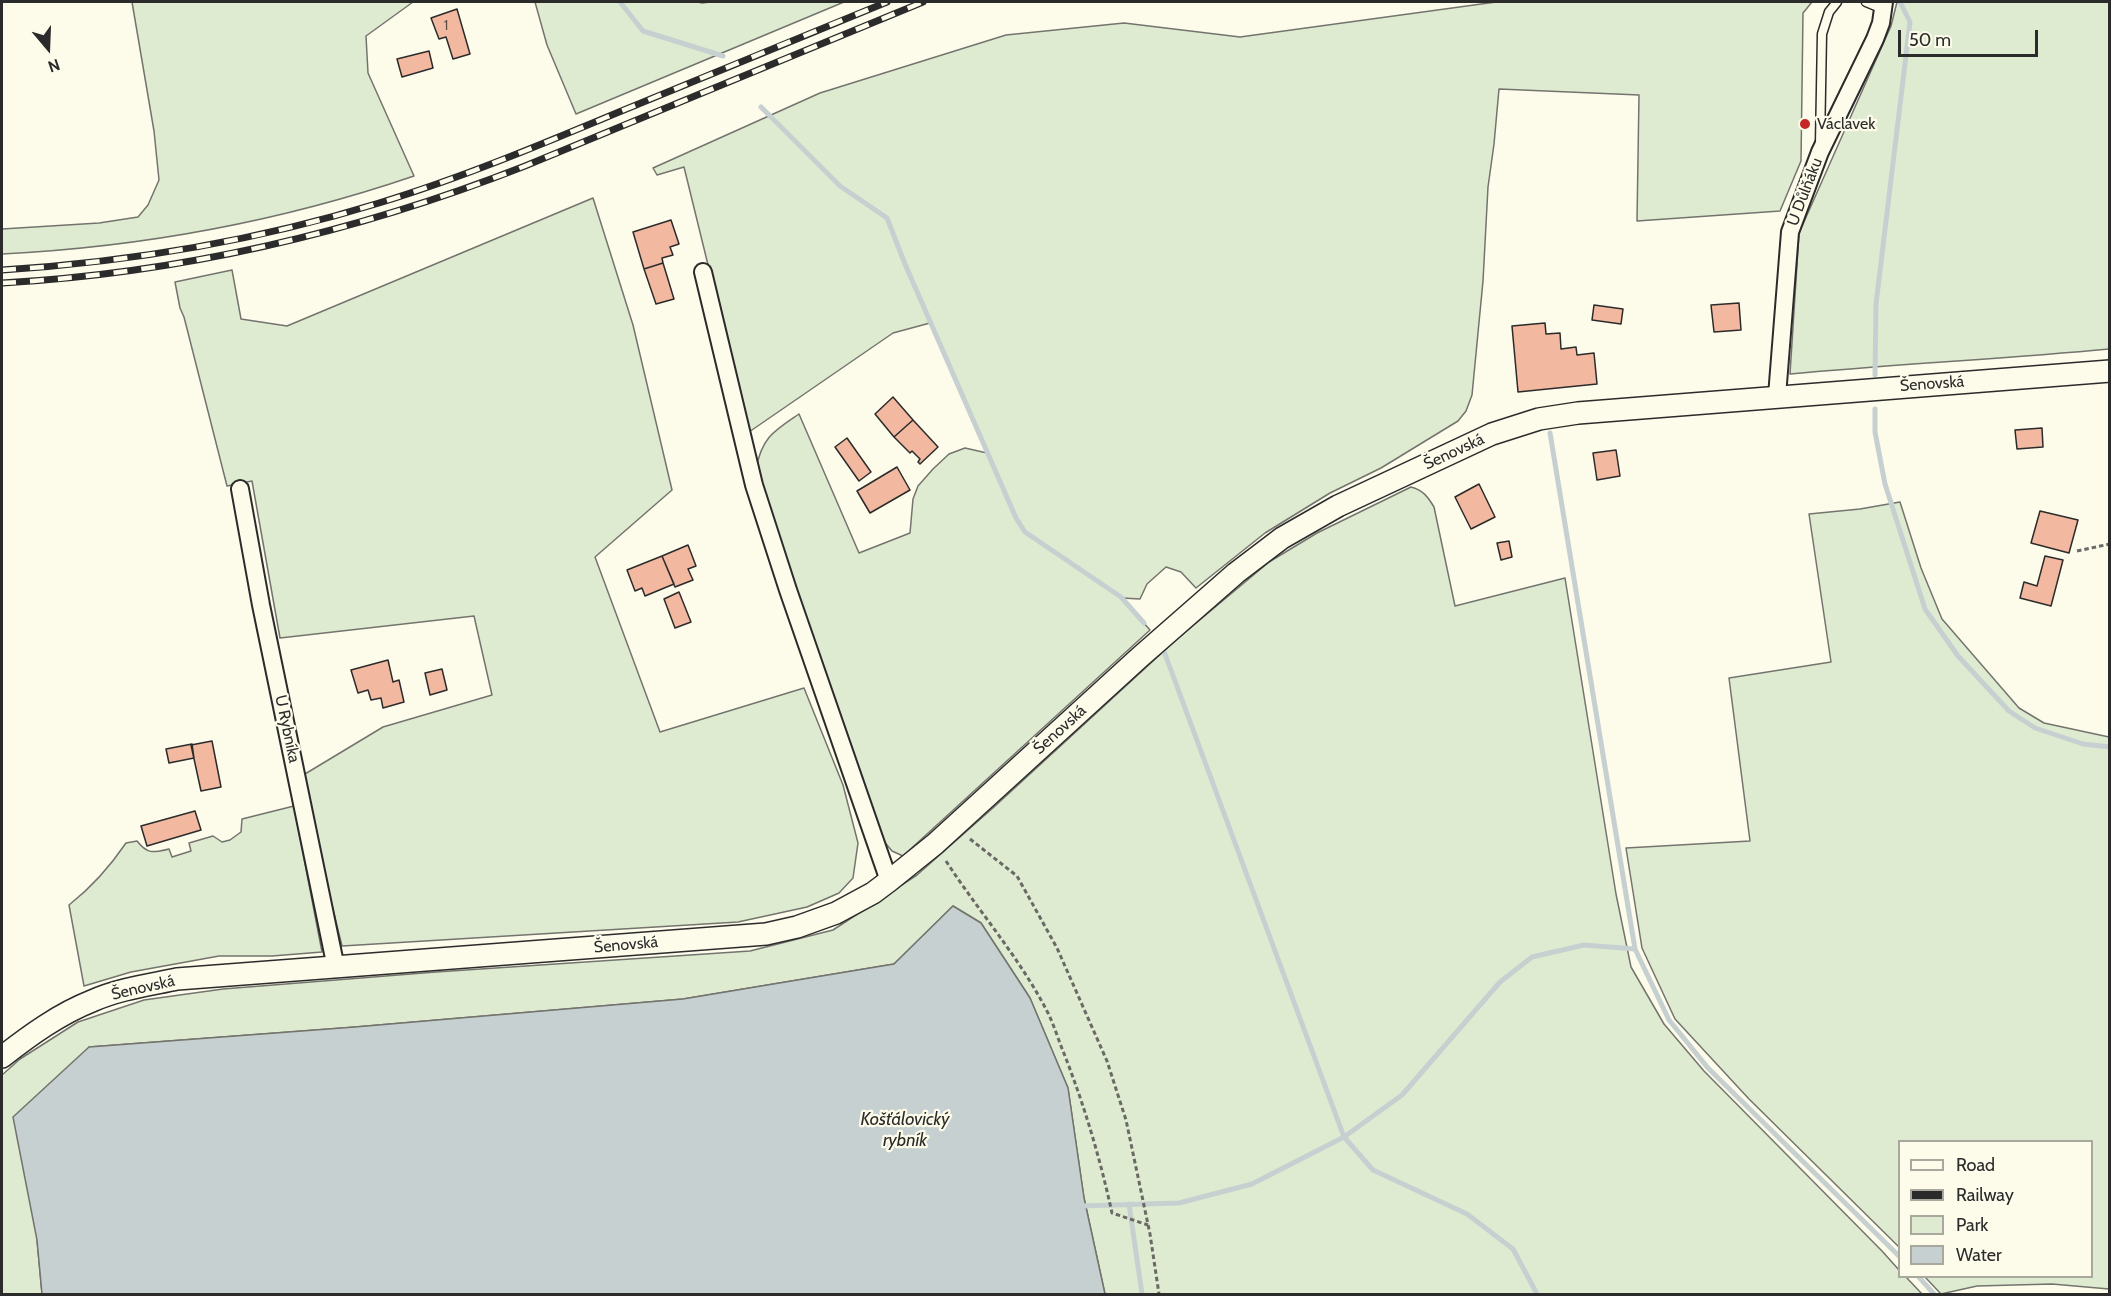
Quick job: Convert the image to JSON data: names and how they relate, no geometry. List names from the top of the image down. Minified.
{"streets":{"street":["U Důlňáku","Šenovská","U Rybníka"]},"crossings":[["U Důlňáku","Šenovská"],["Šenovská","U Rybníka"]],"water":["Košťálovický rybník"],"places":["Václavek"],"house_numbers":["1"],"legend":["Road","Railway","Park","Water"],"scale_bar":"50 m","north":"bottom"}
